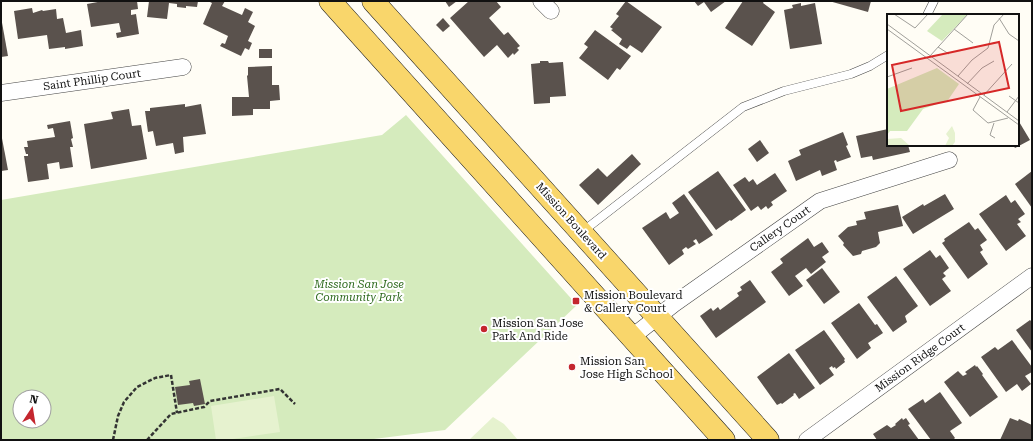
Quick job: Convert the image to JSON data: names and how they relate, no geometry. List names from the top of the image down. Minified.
{"streets":{"main road":["Mission Boulevard"],"street":["Saint Phillip Court","Callery Court","Mission Ridge Court"]},"crossings":[["Mission Boulevard","Callery Court"]],"parks":["Mission San Jose Community Park"],"places":{"transit":["Mission Boulevard & Callery Court"],"other":["Mission San Jose Park And Ride","Mission San Jose High School"]},"north":"top"}
